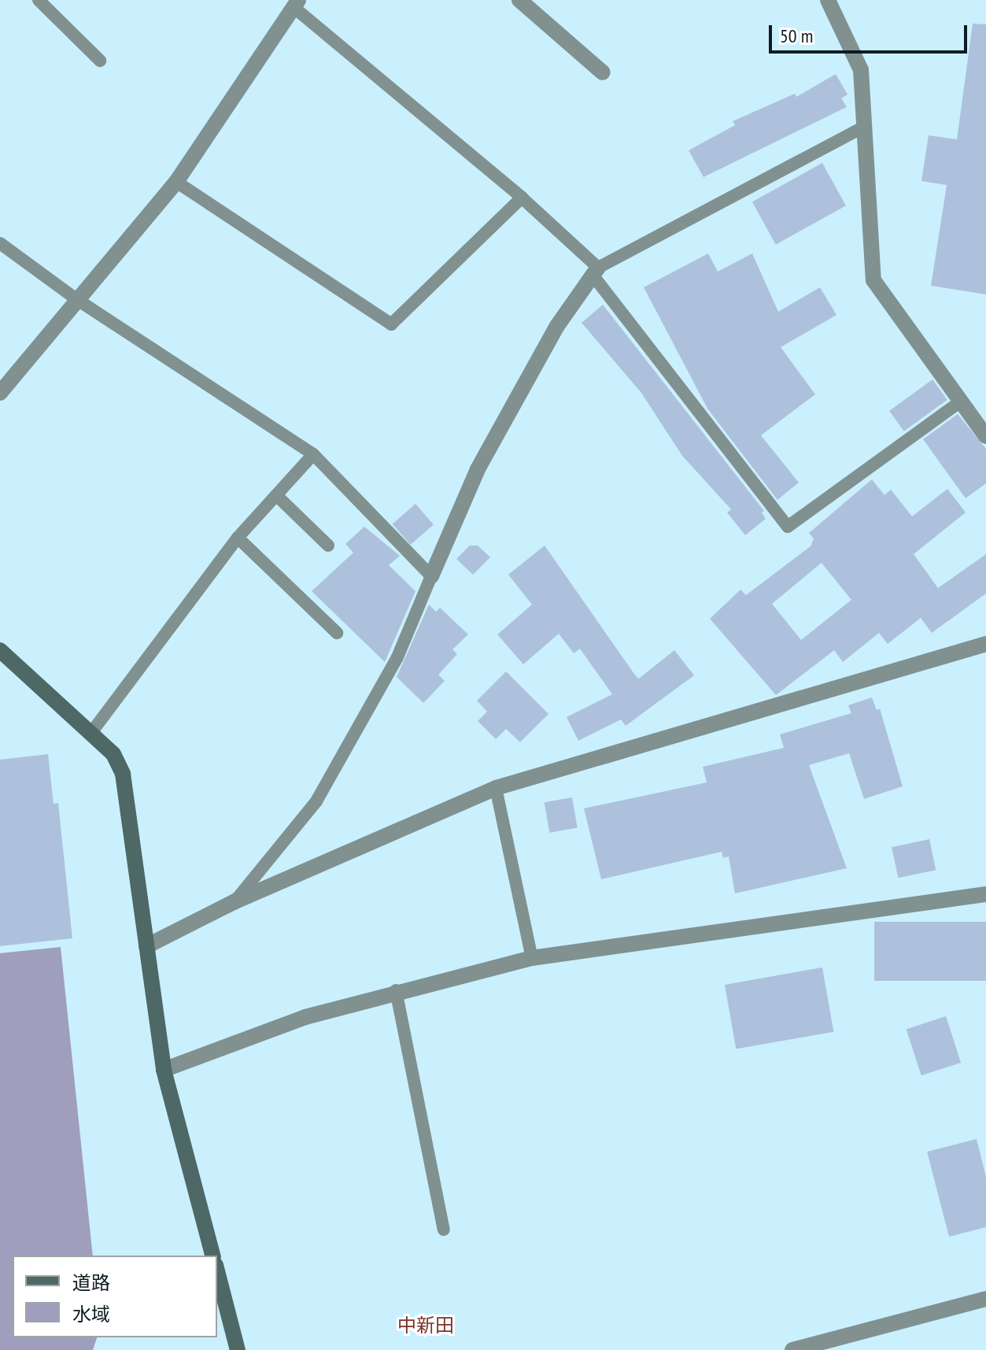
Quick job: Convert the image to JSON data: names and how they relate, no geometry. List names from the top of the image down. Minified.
{"districts":["中新田"],"legend":["道路","水域"],"scale_bar":"50 m"}
